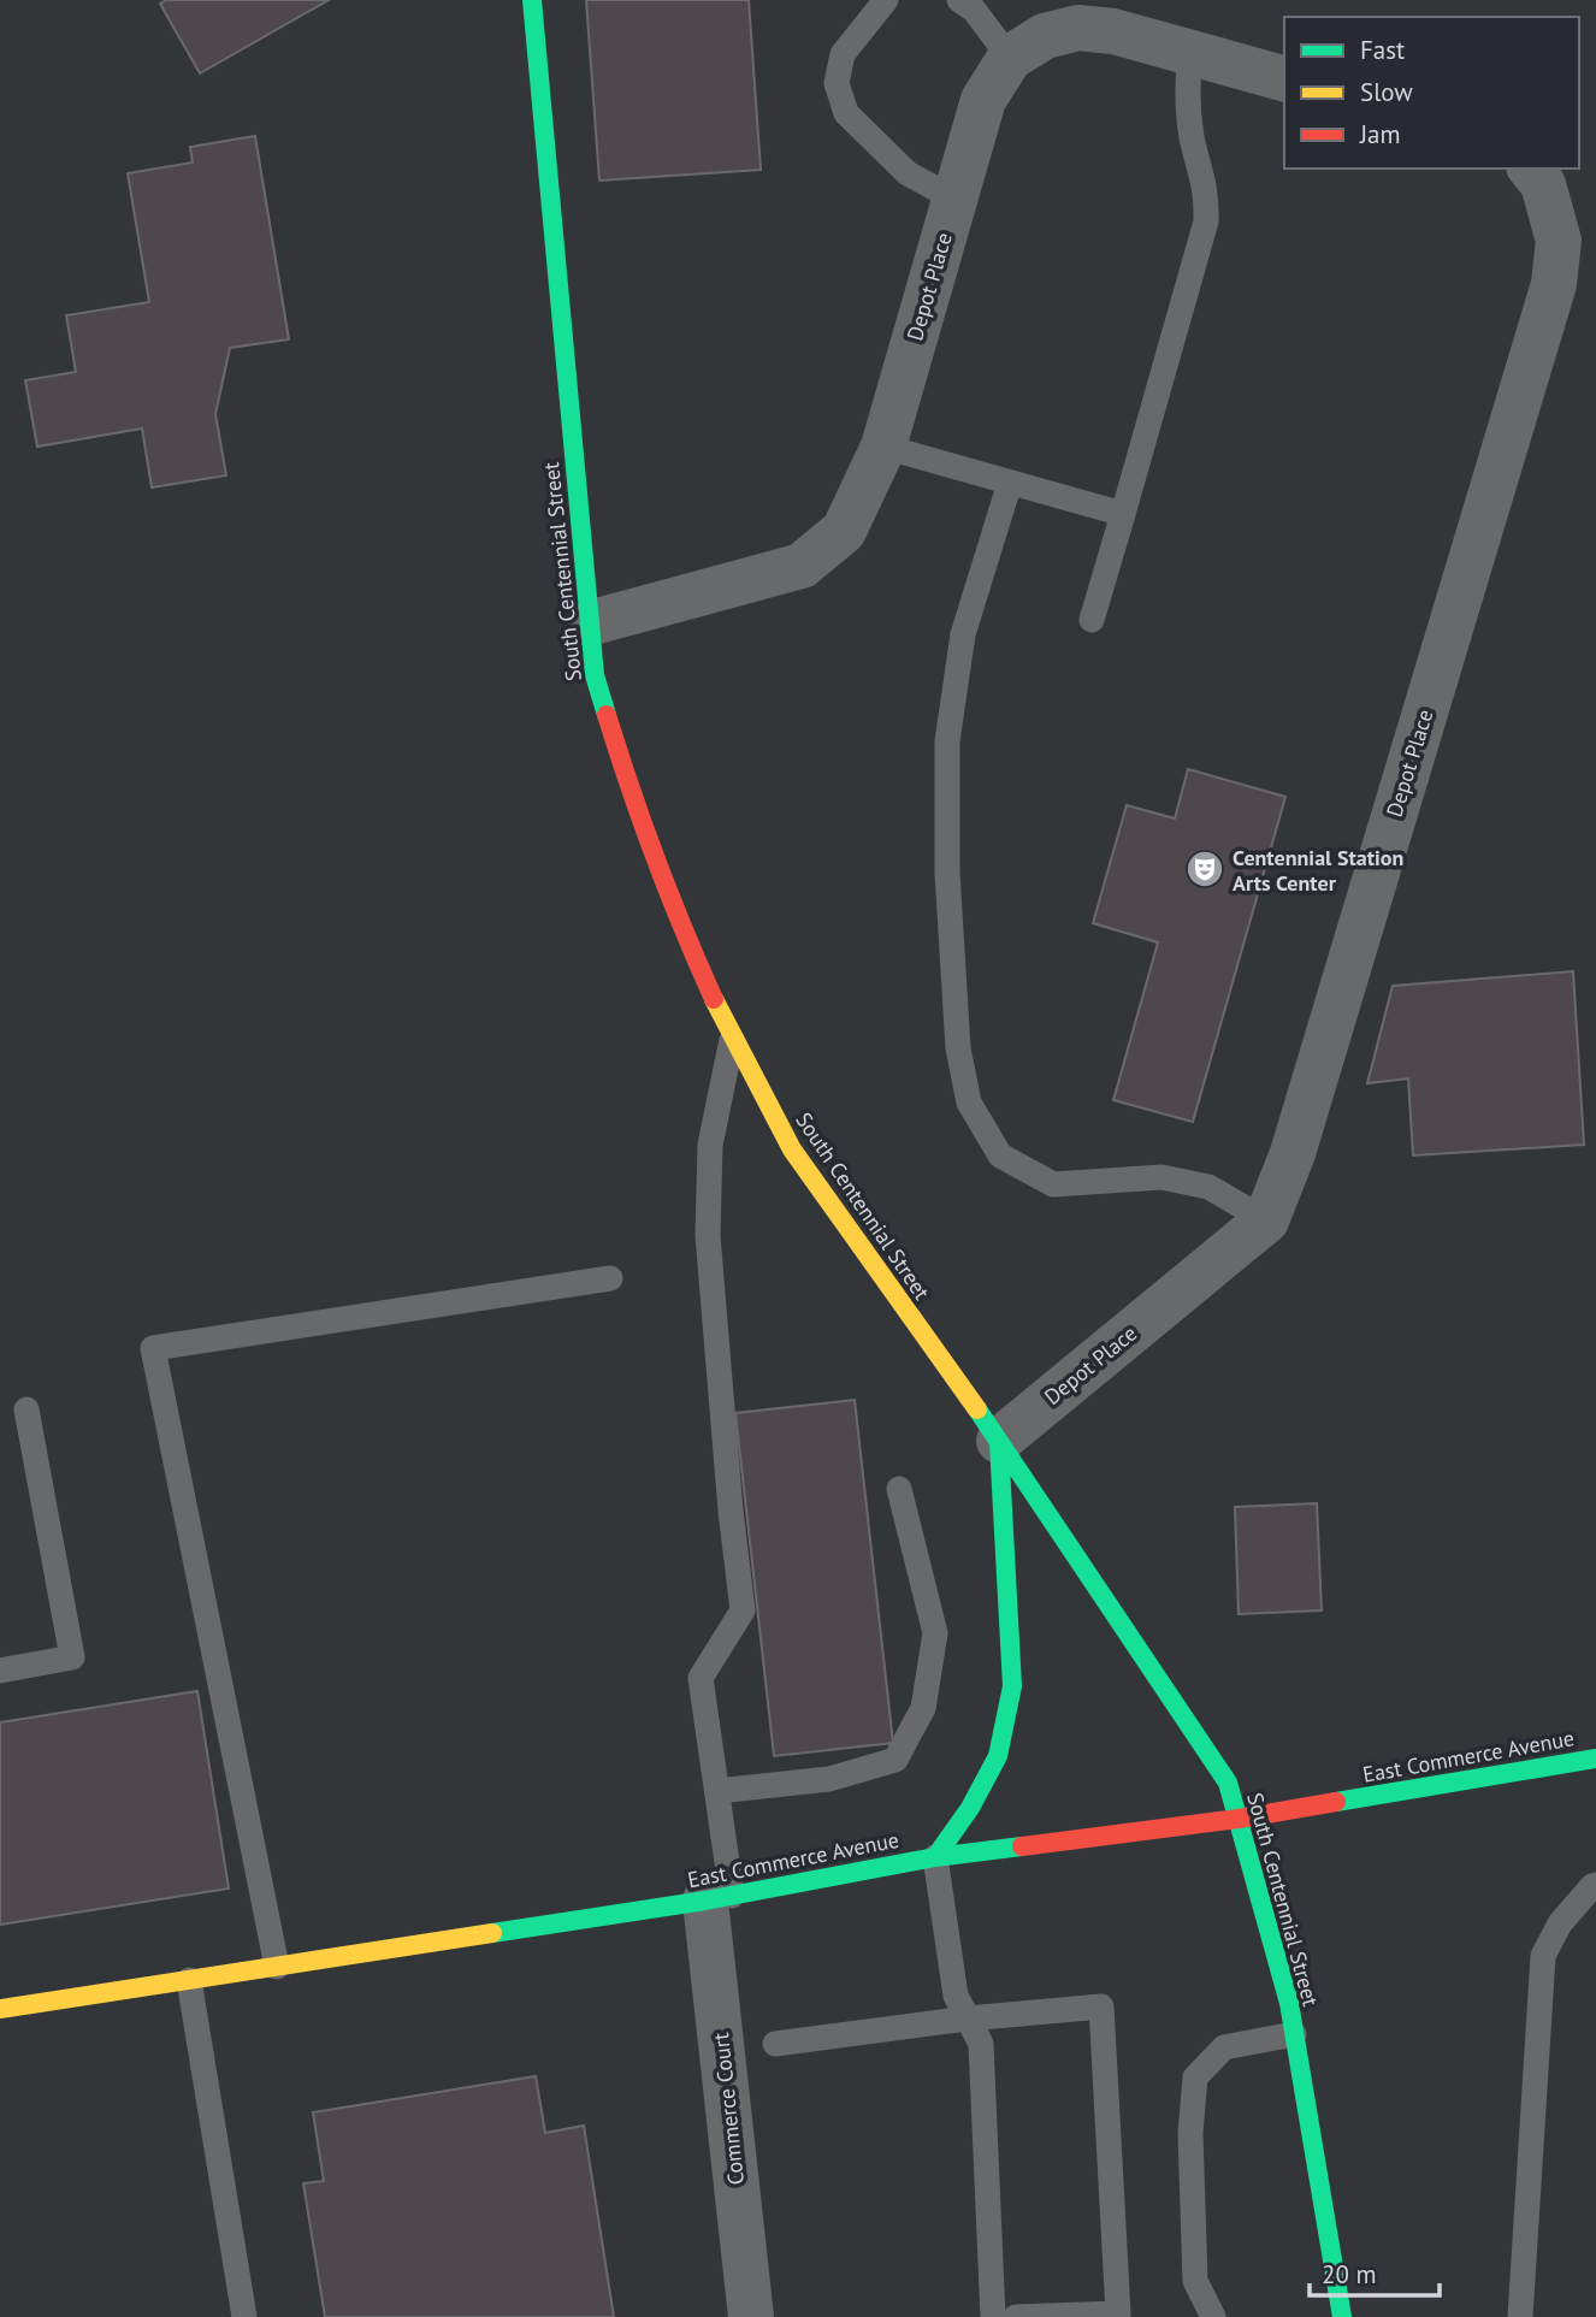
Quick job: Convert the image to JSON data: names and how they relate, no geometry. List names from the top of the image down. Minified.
{"streets":{"street":["Depot Place","South Centennial Street","East Commerce Avenue","Commerce Court"]},"crossings":[["Depot Place","South Centennial Street"],["South Centennial Street","East Commerce Avenue"],["East Commerce Avenue","Commerce Court"]],"places":{"theatre":["Centennial Station Arts Center"]},"legend":["Fast","Slow","Jam"],"scale_bar":"20 m"}
